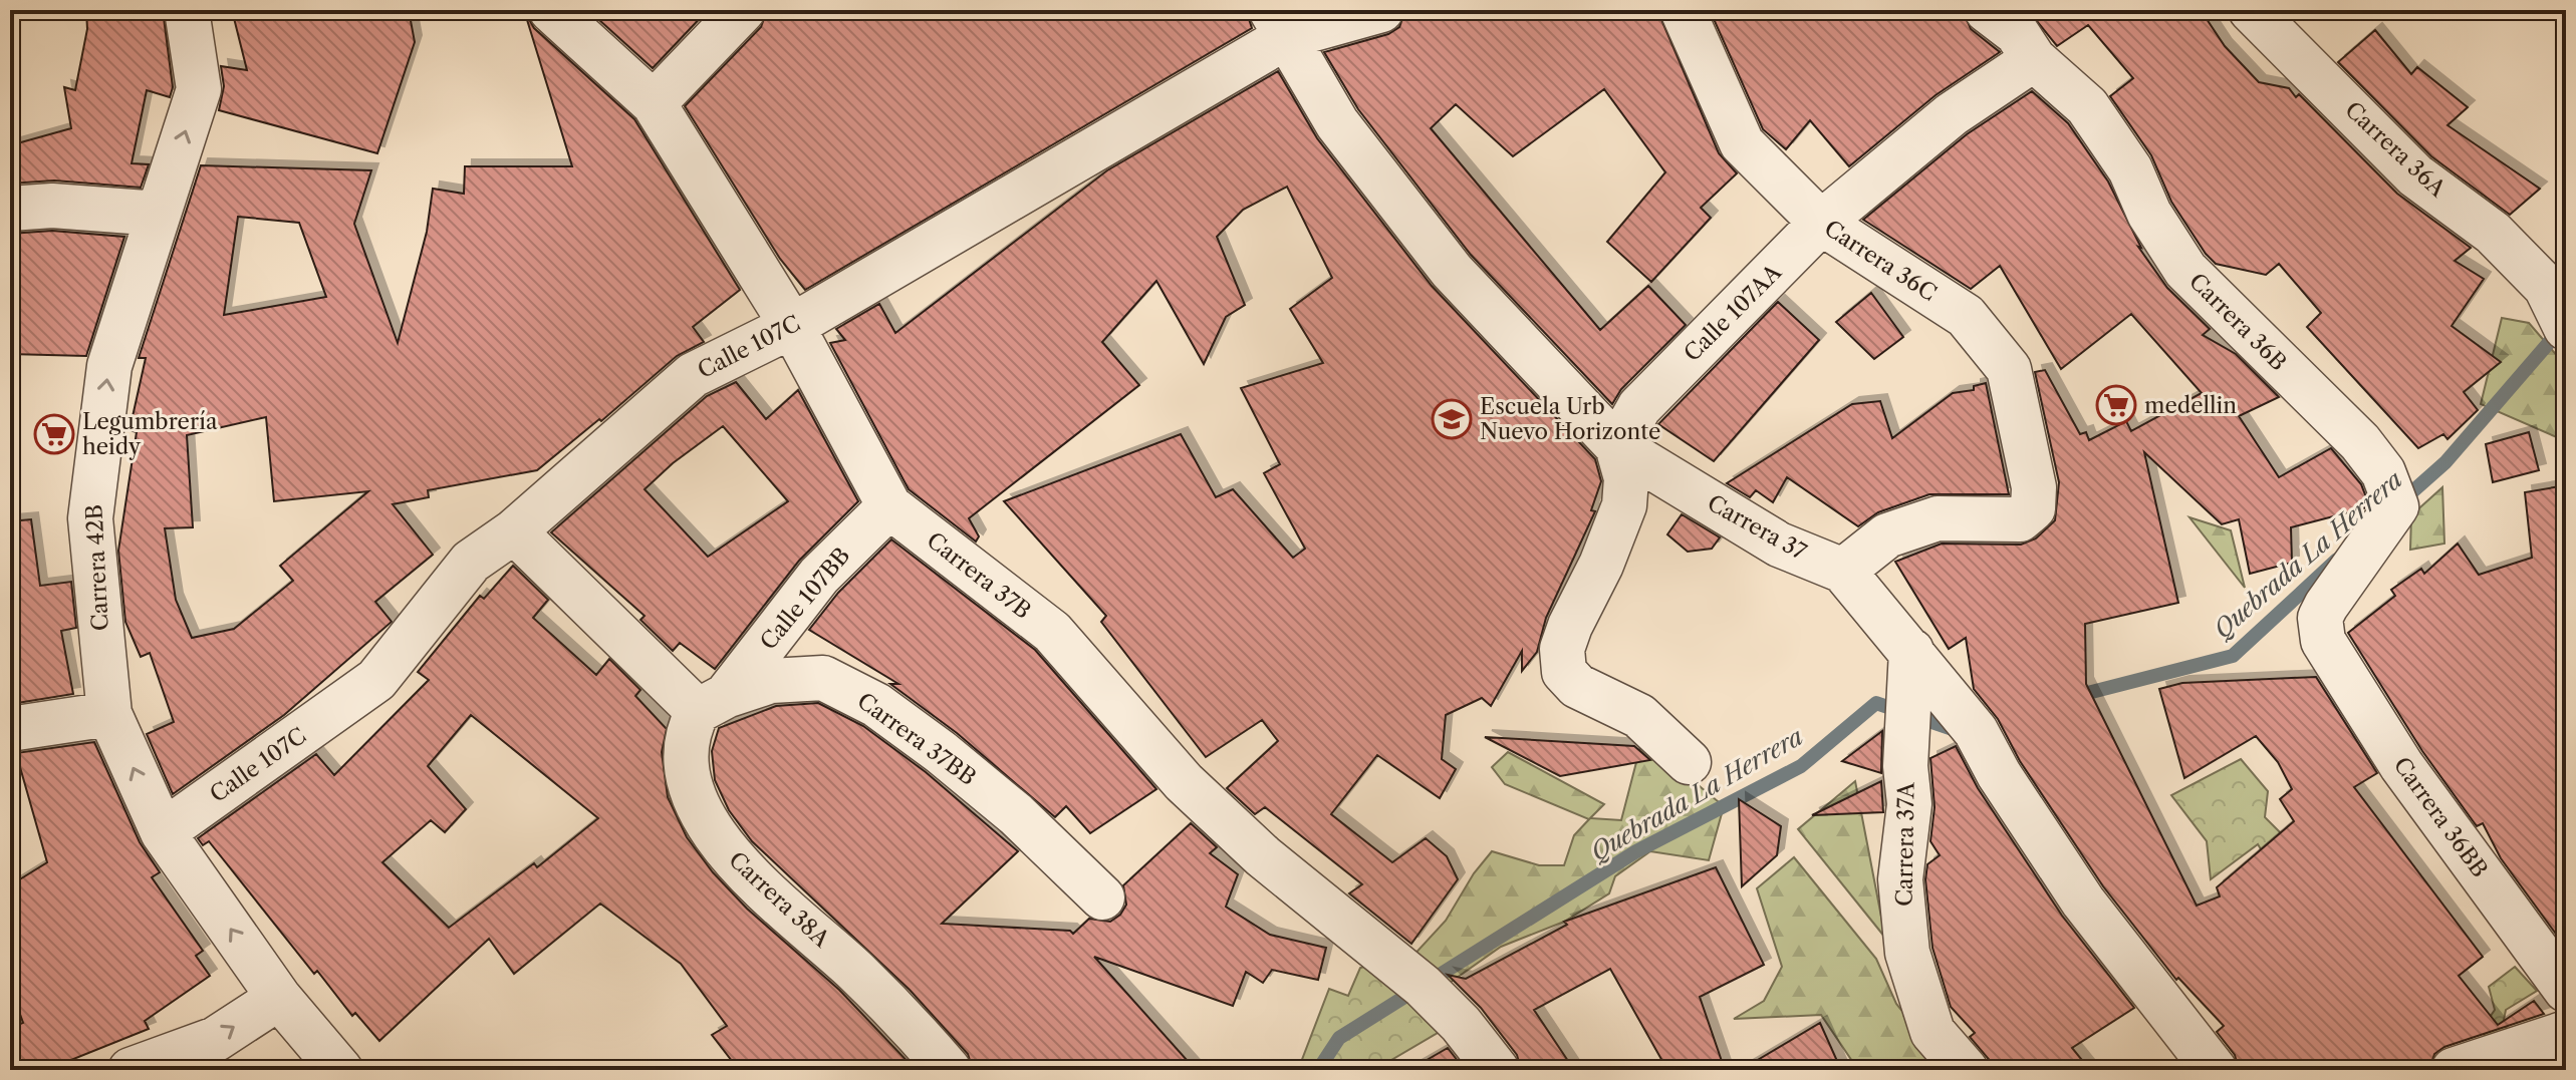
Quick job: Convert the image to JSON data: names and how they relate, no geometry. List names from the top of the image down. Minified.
{"streets":{"street":["Carrera 36A","Carrera 36C","Calle 107AA","Carrera 36B","Calle 107C","Carrera 37","Carrera 42B","Carrera 37B","Calle 107BB","Carrera 37BB","Carrera 36BB","Carrera 37A","Carrera 38A"]},"crossings":[["Carrera 36C","Calle 107AA"],["Carrera 36C","Carrera 37"],["Calle 107AA","Carrera 36B"],["Calle 107AA","Carrera 37"],["Carrera 36B","Carrera 36BB"],["Calle 107C","Carrera 37"],["Calle 107C","Carrera 42B"],["Calle 107C","Carrera 37B"],["Carrera 37","Carrera 37A"],["Carrera 37B","Calle 107BB"],["Calle 107BB","Carrera 37BB"],["Calle 107BB","Carrera 38A"],["Carrera 37BB","Carrera 38A"]],"one_way":["Carrera 42B"],"water":["Quebrada La Herrera"],"places":{"supermarket":["medellin","Legumbrería heidy"],"school or university":["Escuela Urb Nuevo Horizonte"]}}
